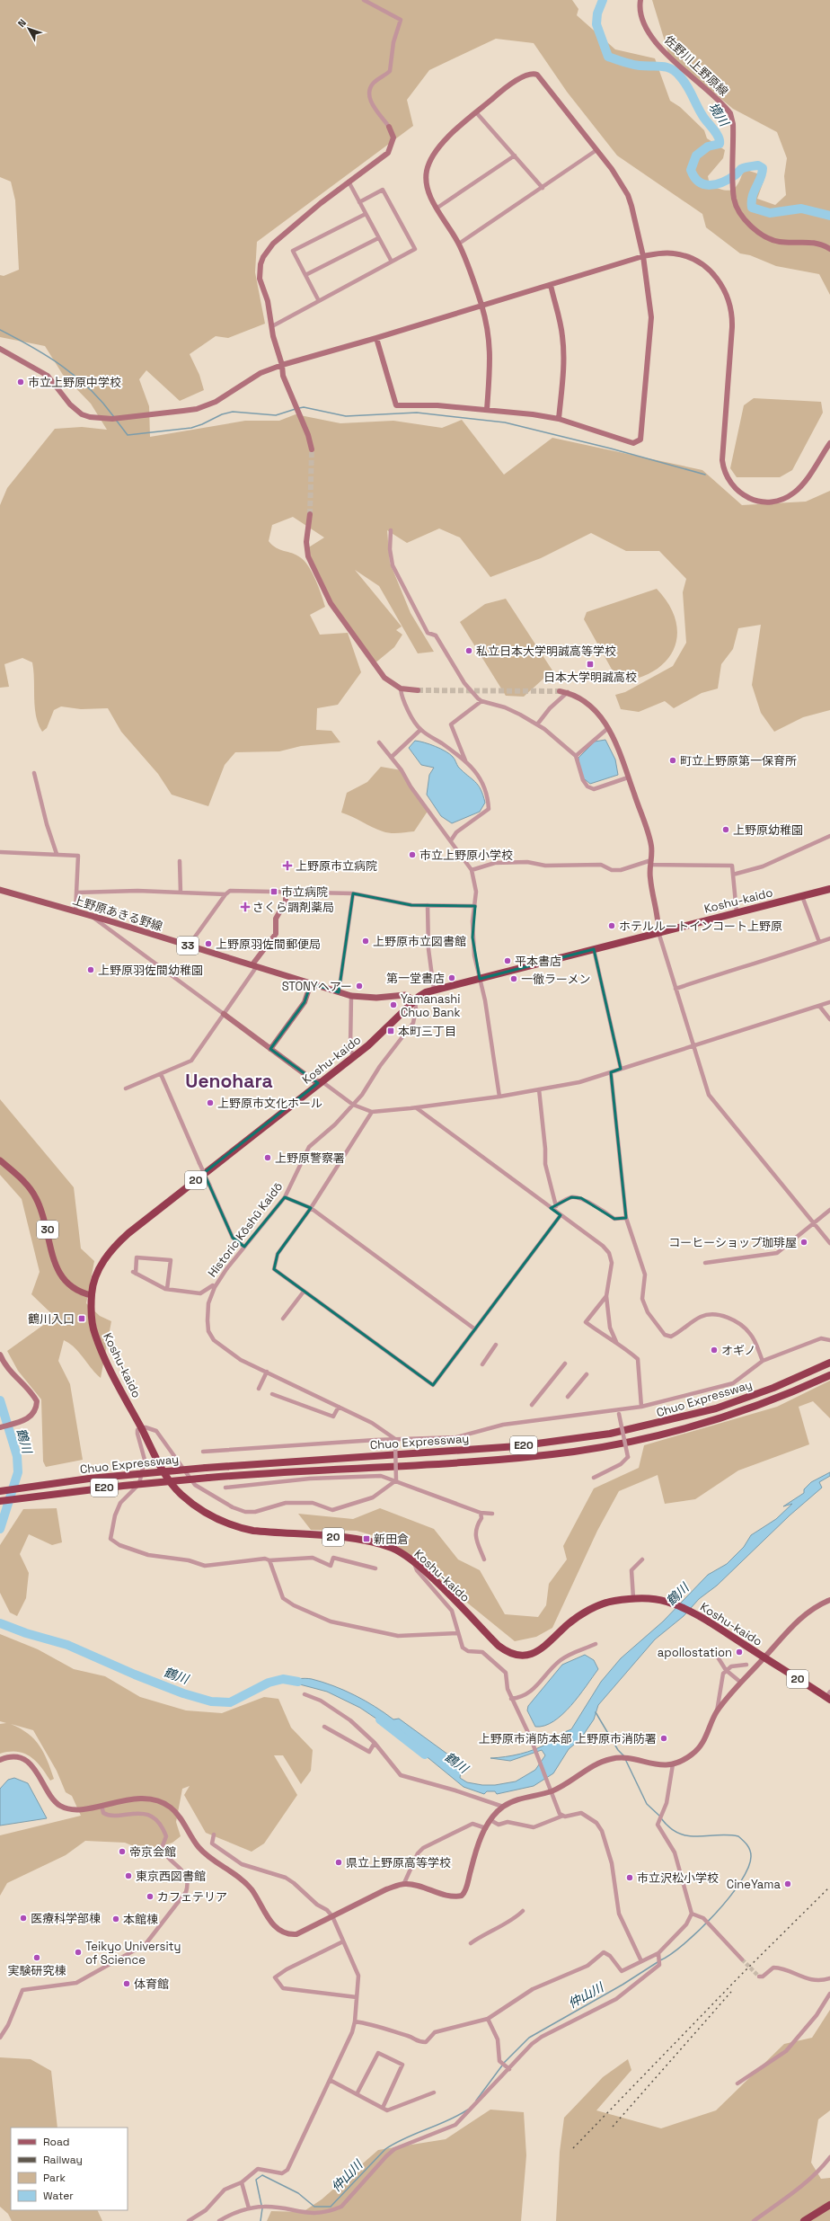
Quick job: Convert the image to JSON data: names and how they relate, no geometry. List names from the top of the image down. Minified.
{"streets":{"highway":["Koshu-kaido","20","Chuo Expressway","E20"],"main road":["上野原あきる野線","33","30"],"street":["佐野川上野原線","Historic Kōshū Kaidō"]},"crossings":[["Koshu-kaido","上野原あきる野線"],["Koshu-kaido","30"],["Koshu-kaido","Historic Kōshū Kaidō"],["上野原あきる野線","Historic Kōshū Kaidō"]],"districts":["Uenohara"],"water":["境川","鶴川","仲山川"],"places":{"other":["市立上野原中学校","私立日本大学明誠高等学校","町立上野原第一保育所","上野原幼稚園","市立上野原小学校","ホテルルートインコート上野原","上野原市立図書館","上野原羽佐間郵便局","平本書店","上野原羽佐間幼稚園","第一堂書店","一徹ラーメン","STONYヘアー","Yamanashi Chuo Bank","上野原市文化ホール","上野原警察署","コーヒーショップ珈琲屋","オギノ","apollostation","上野原市消防本部 上野原市消防署","帝京会館","県立上野原高等学校","東京西図書館","市立沢松小学校","CineYama","カフェテリア","医療科学部棟","本館棟","Teikyo University of Science","実験研究棟","体育館"],"transit":["日本大学明誠高校","市立病院","本町三丁目","鶴川入口","新田倉"],"health":["上野原市立病院","さくら調剤薬局"]},"legend":["Road","Railway","Park","Water"],"north":"top left"}
